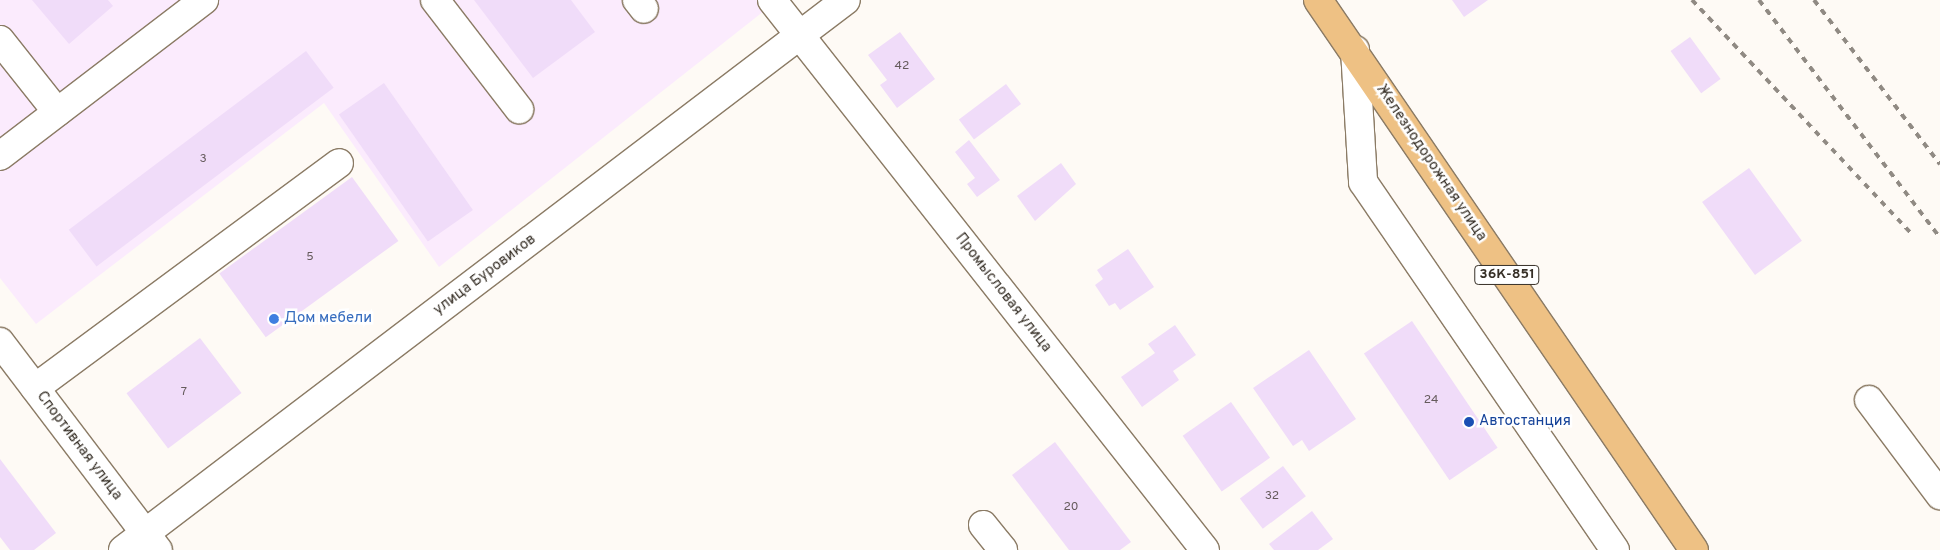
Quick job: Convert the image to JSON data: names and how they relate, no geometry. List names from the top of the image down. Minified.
{"streets":{"main road":["Железнодорожная улица","36К-851"],"street":["улица Буровиков","Промысловая улица","Спортивная улица"]},"crossings":[["улица Буровиков","Промысловая улица"],["улица Буровиков","Спортивная улица"]],"places":["Дом мебели","Автостанция"],"house_numbers":["42","3","5","7","24","32","20"]}
